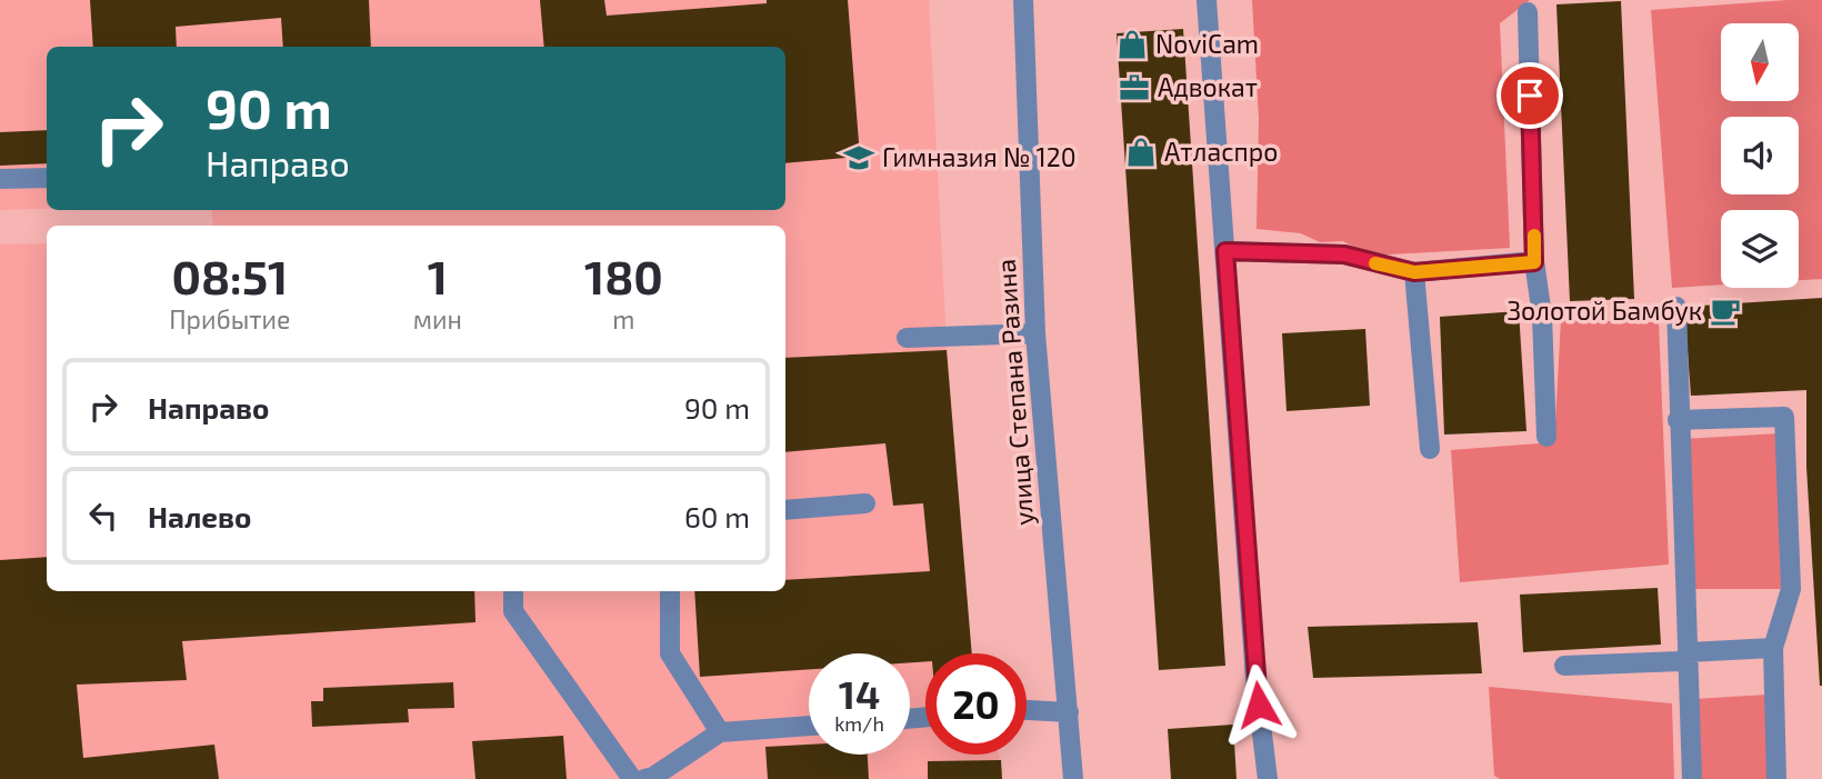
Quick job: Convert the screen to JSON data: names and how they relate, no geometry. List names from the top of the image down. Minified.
{"streets":{"street":["улица Степана Разина"]},"places":{"shop":["NoviСam","Атласпро"],"office":["Адвокат"],"school or university":["Гимназия № 120"],"cafe":["Золотой Бамбук"]},"north":"bottom","page":{"turn":["90 m","Направо"],"eta":["08:51","Прибытие","1","мин","180","m"],"list":[{"name":"Направо","value":"90 m"},{"name":"Налево","value":"60 m"}],"speed":"14 km/h","limit":"20"}}
